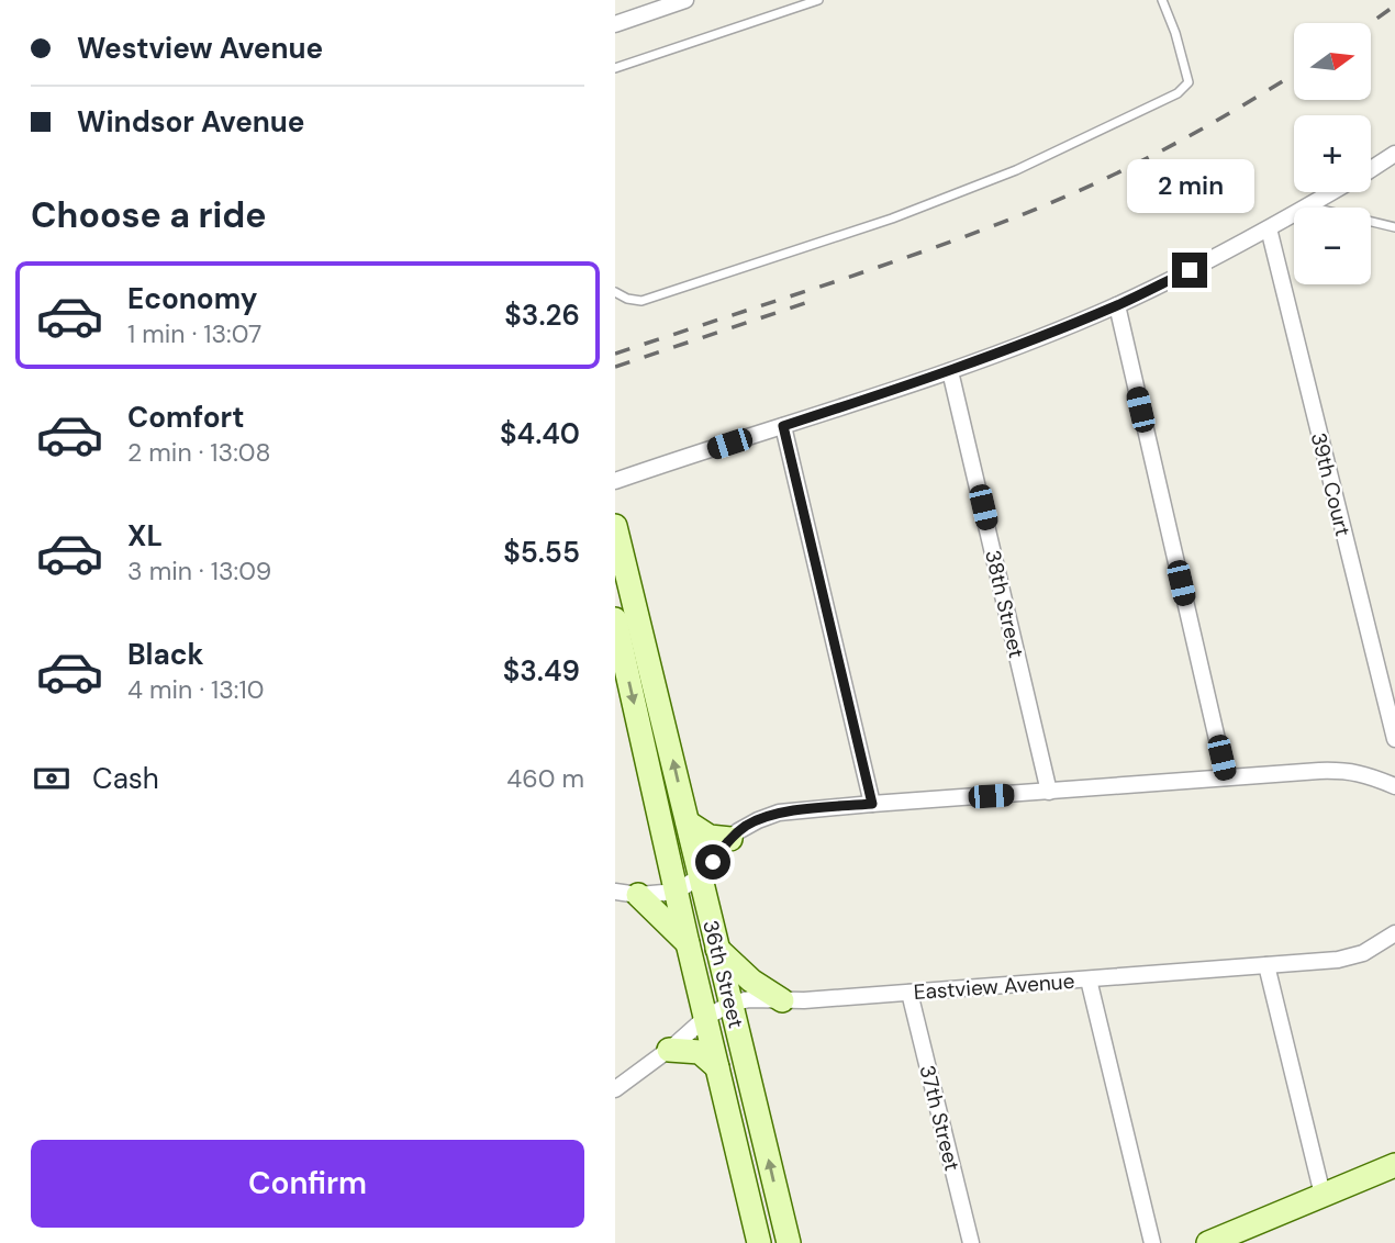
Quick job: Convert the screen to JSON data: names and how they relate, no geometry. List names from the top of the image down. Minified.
{"streets":{"street":["39th Court","38th Street","36th Street","Eastview Avenue","37th Street"]},"crossings":[["36th Street","Eastview Avenue"],["Eastview Avenue","37th Street"]],"north":"right","page":{"banner":["Westview Avenue","Windsor Avenue"],"map_buttons":["+","−"],"bubble":"2 min","heading":"Choose a ride","list":[{"name":"Economy","note":"1 min · 13:07","value":"$3.26"},{"name":"Comfort","note":"2 min · 13:08","value":"$4.40"},{"name":"XL","note":"3 min · 13:09","value":"$5.55"},{"name":"Black","note":"4 min · 13:10","value":"$3.49"}],"pay":["Cash","460 m"],"buttons":"Confirm"}}
